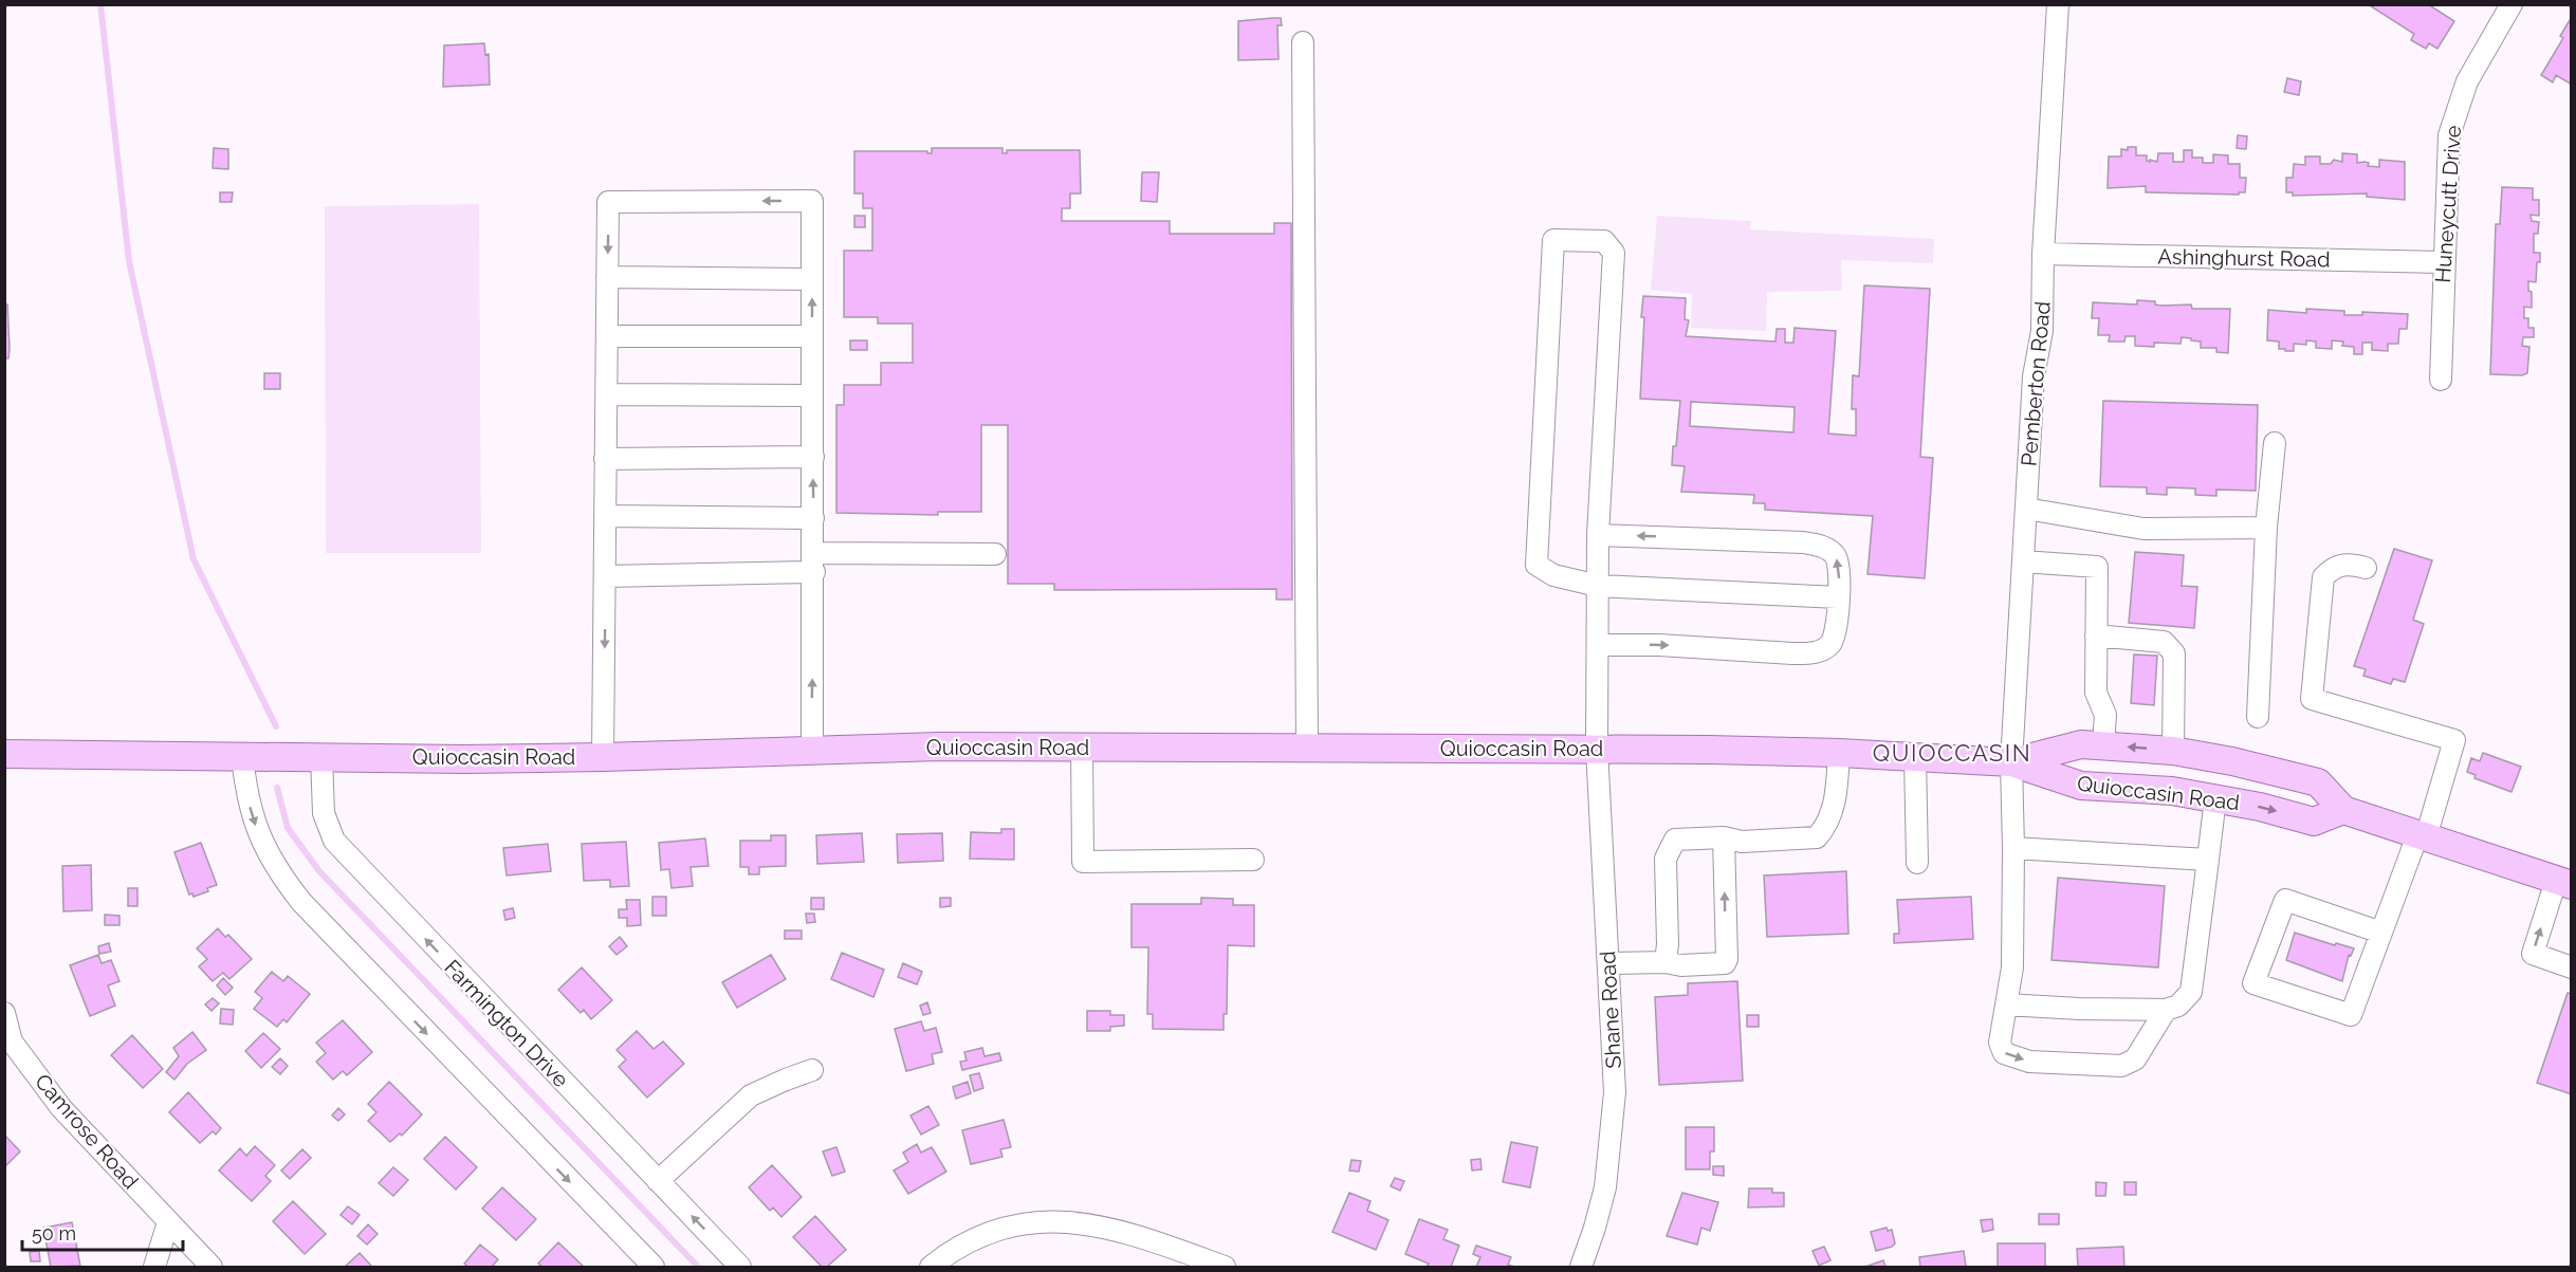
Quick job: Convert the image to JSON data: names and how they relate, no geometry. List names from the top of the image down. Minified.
{"streets":{"main road":["Quioccasin Road"],"street":["Huneycutt Drive","Ashinghurst Road","Pemberton Road","Shane Road","Farmington Drive","Camrose Road"]},"crossings":[["Huneycutt Drive","Ashinghurst Road"],["Ashinghurst Road","Pemberton Road"],["Pemberton Road","Quioccasin Road"],["Quioccasin Road","Shane Road"],["Quioccasin Road","Farmington Drive"]],"districts":["QUIOCCASIN"],"scale_bar":"50 m"}
